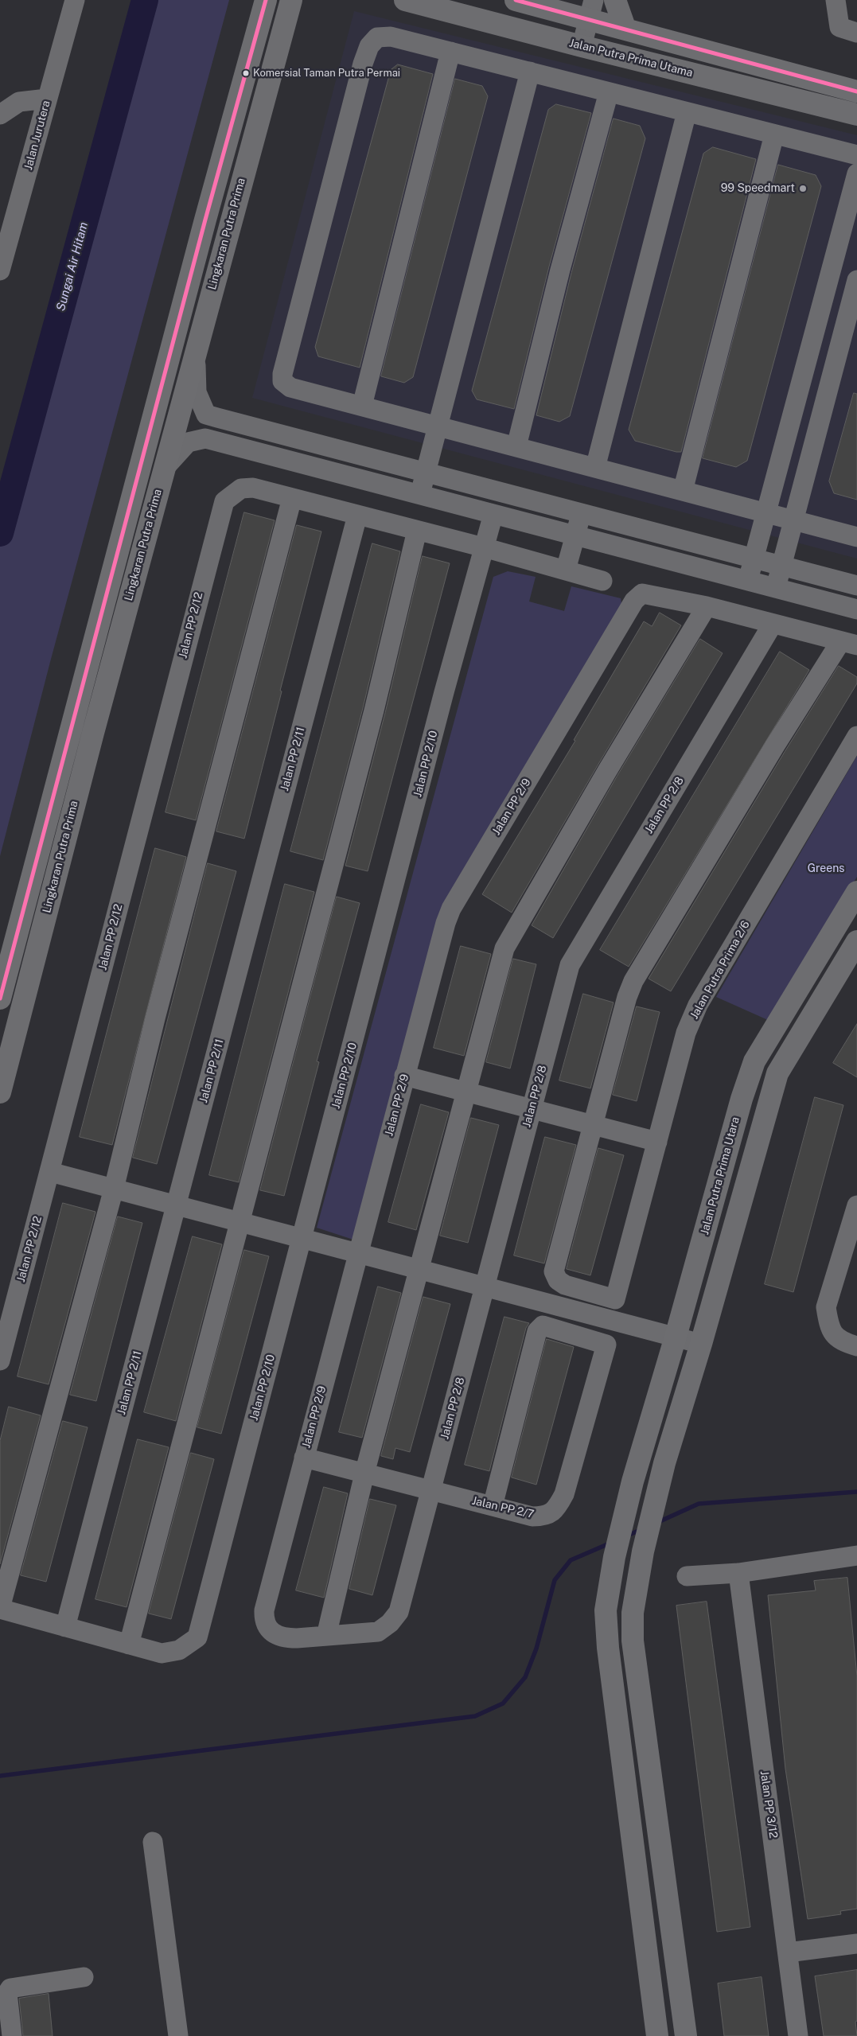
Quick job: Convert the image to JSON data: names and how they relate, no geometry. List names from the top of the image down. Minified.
{"streets":{"main road":["Jalan Putra Prima Utama","Lingkaran Putra Prima","Jalan Putra Prima Utara"],"street":["Jalan Jurutera","Jalan PP 2/12","Jalan PP 2/11","Jalan PP 2/10","Jalan PP 2/8","Jalan PP 2/9","Jalan Putra Prima 2/6","Jalan PP 2/7","Jalan PP 3/12"]},"crossings":[["Jalan PP 2/12","Jalan PP 2/11"],["Jalan PP 2/12","Jalan PP 2/10"],["Jalan PP 2/8","Jalan PP 2/9"],["Jalan PP 2/8","Jalan PP 2/7"],["Jalan PP 2/9","Jalan PP 2/7"]],"water":["Sungai Air Hitam"],"parks":["Greens"],"places":["Komersial Taman Putra Permai","99 Speedmart"]}
